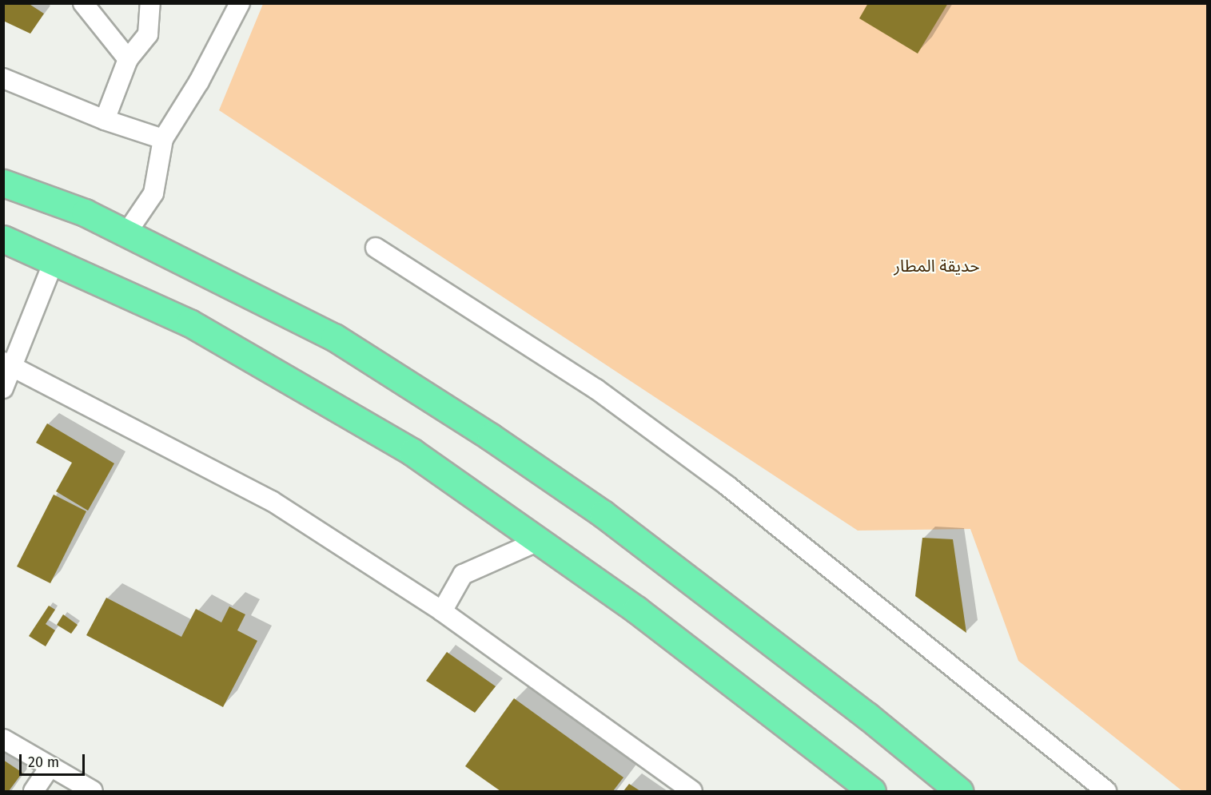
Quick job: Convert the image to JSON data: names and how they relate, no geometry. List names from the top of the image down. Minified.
{"parks":["حديقة المطار"],"scale_bar":"20 m"}
